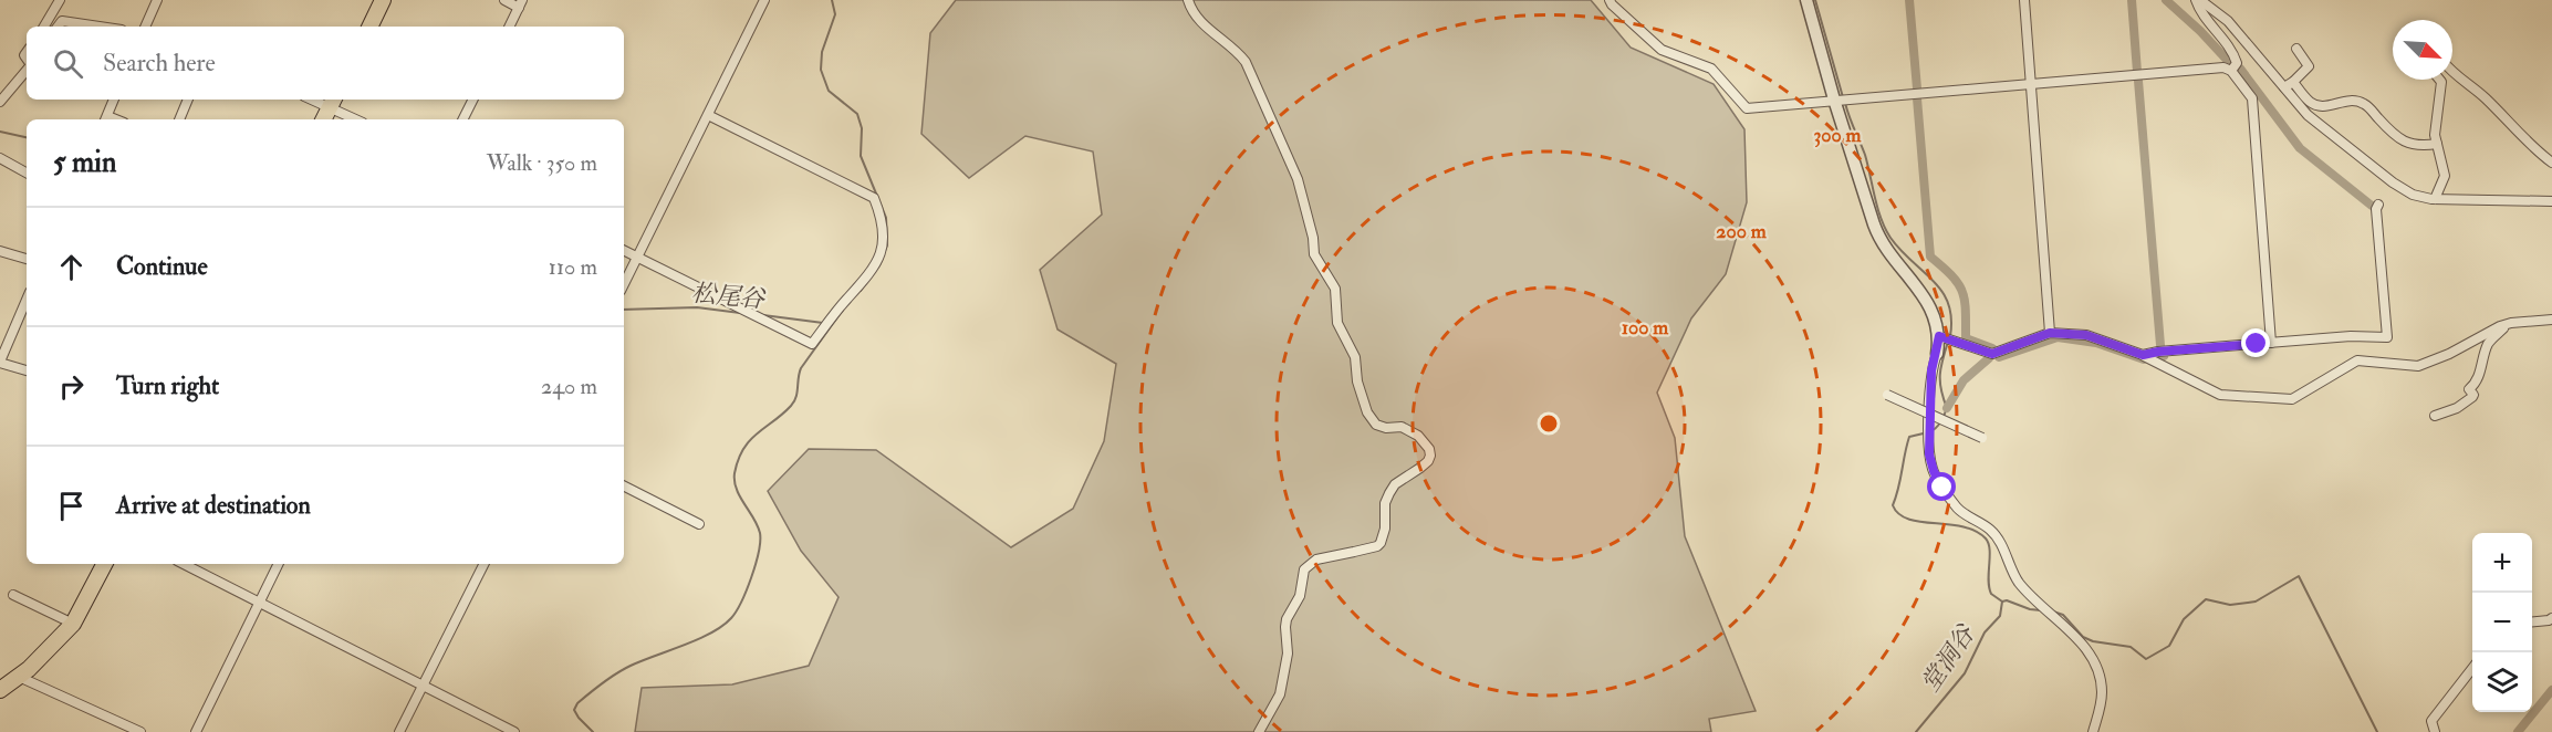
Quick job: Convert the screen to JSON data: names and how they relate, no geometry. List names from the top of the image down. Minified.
{"water":["松尾谷","堂洞谷"],"north":"bottom right","page":{"search":"Search here","heading":["5 min","Walk · 350 m"],"list":[["Continue","110 m"],["Turn right","240 m"],"Arrive at destination"],"map_buttons":["+","−"]},"rings":["300 m","200 m","100 m"]}
